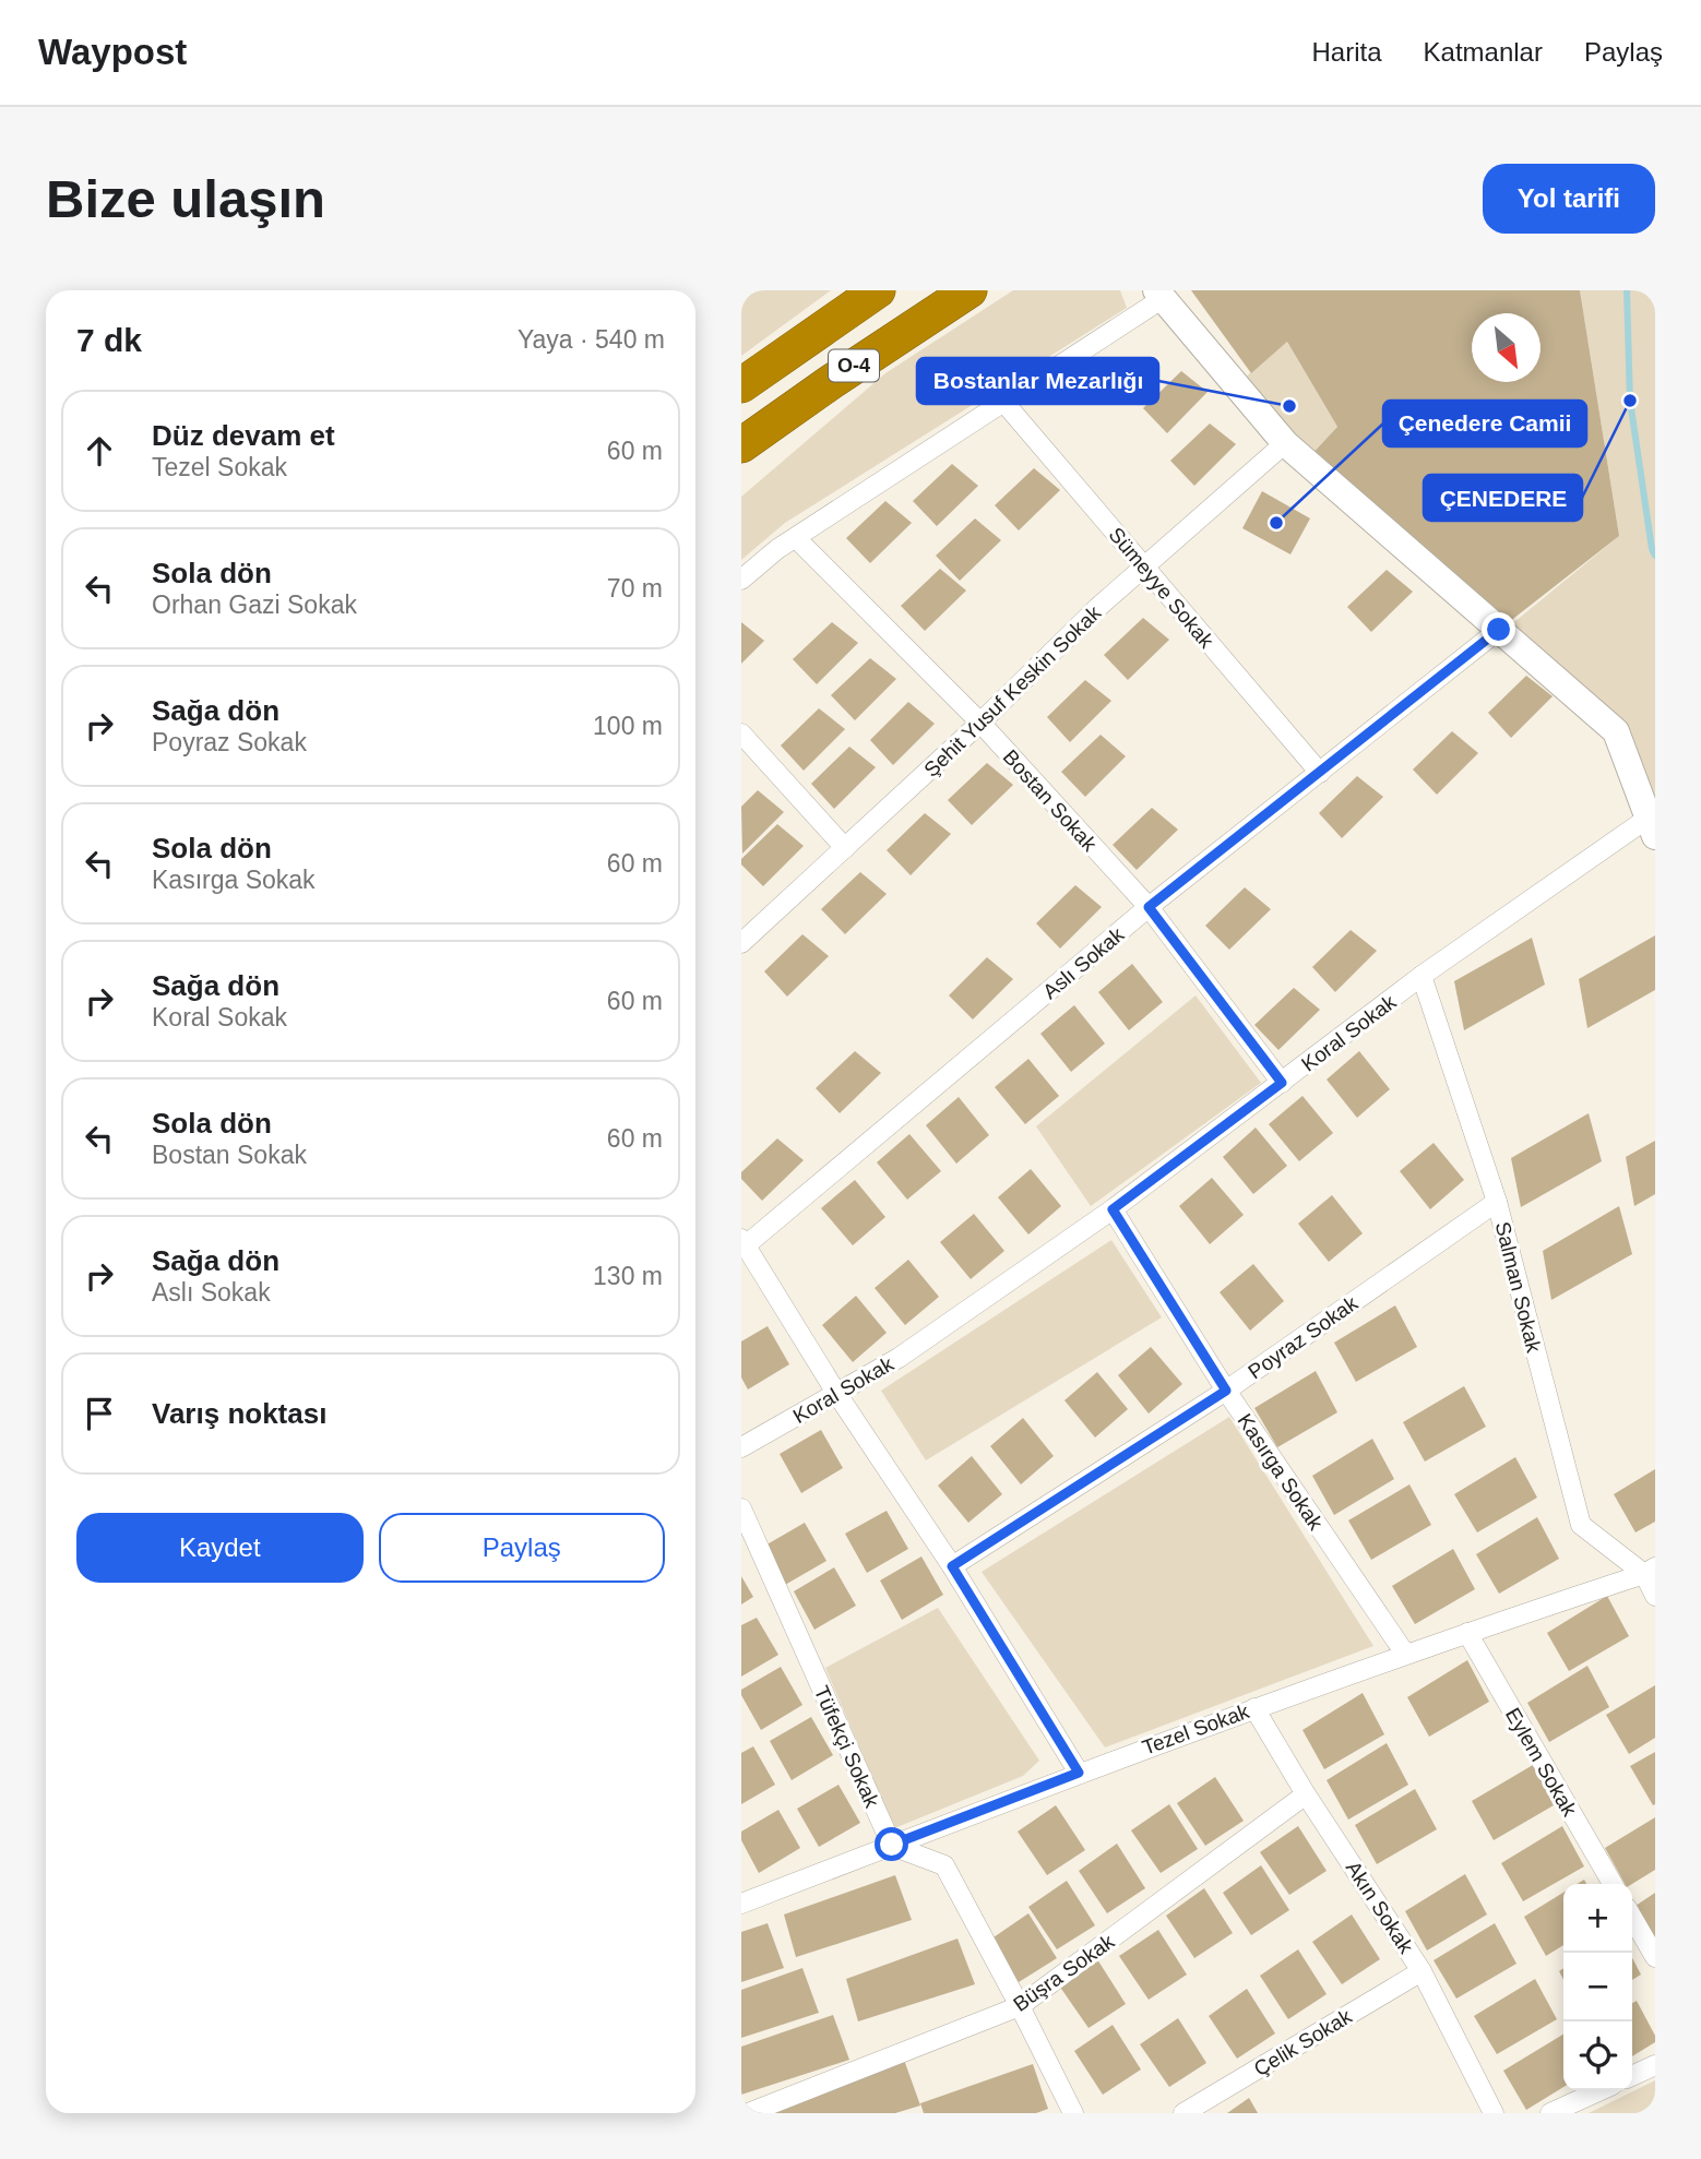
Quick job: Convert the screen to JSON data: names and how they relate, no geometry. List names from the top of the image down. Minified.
{"streets":{"highway":["O-4"],"street":["Sümeyye Sokak","Şehit Yusuf Keskin Sokak","Bostan Sokak","Aslı Sokak","Koral Sokak","Salman Sokak","Poyraz Sokak","Kasırga Sokak","Tezel Sokak","Tüfekçi Sokak","Eylem Sokak","Akın Sokak","Büşra Sokak","Çelik Sokak"]},"crossings":[["Sümeyye Sokak","Şehit Yusuf Keskin Sokak"],["Sümeyye Sokak","Aslı Sokak"],["Şehit Yusuf Keskin Sokak","Bostan Sokak"],["Bostan Sokak","Aslı Sokak"],["Bostan Sokak","Koral Sokak"],["Koral Sokak","Salman Sokak"],["Koral Sokak","Kasırga Sokak"],["Salman Sokak","Poyraz Sokak"],["Salman Sokak","Tezel Sokak"],["Poyraz Sokak","Kasırga Sokak"],["Kasırga Sokak","Tezel Sokak"],["Tezel Sokak","Tüfekçi Sokak"],["Tezel Sokak","Eylem Sokak"],["Tezel Sokak","Akın Sokak"],["Akın Sokak","Büşra Sokak"],["Akın Sokak","Çelik Sokak"]],"places":["ÇENEDERE","Bostanlar Mezarlığı","Çenedere Camii"],"north":"bottom right","page":{"header":"Waypost","nav":["Harita","Katmanlar","Paylaş"],"buttons":["Yol tarifi",["Kaydet","Paylaş"]],"title":"Bize ulaşın","heading":["7 dk","Yaya · 540 m"],"list":[["Düz devam et","Tezel Sokak","60 m"],["Sola dön","Orhan Gazi Sokak","70 m"],["Sağa dön","Poyraz Sokak","100 m"],["Sola dön","Kasırga Sokak","60 m"],["Sağa dön","Koral Sokak","60 m"],["Sola dön","Bostan Sokak","60 m"],["Sağa dön","Aslı Sokak","130 m"],"Varış noktası"],"map_buttons":["+","−"]}}
